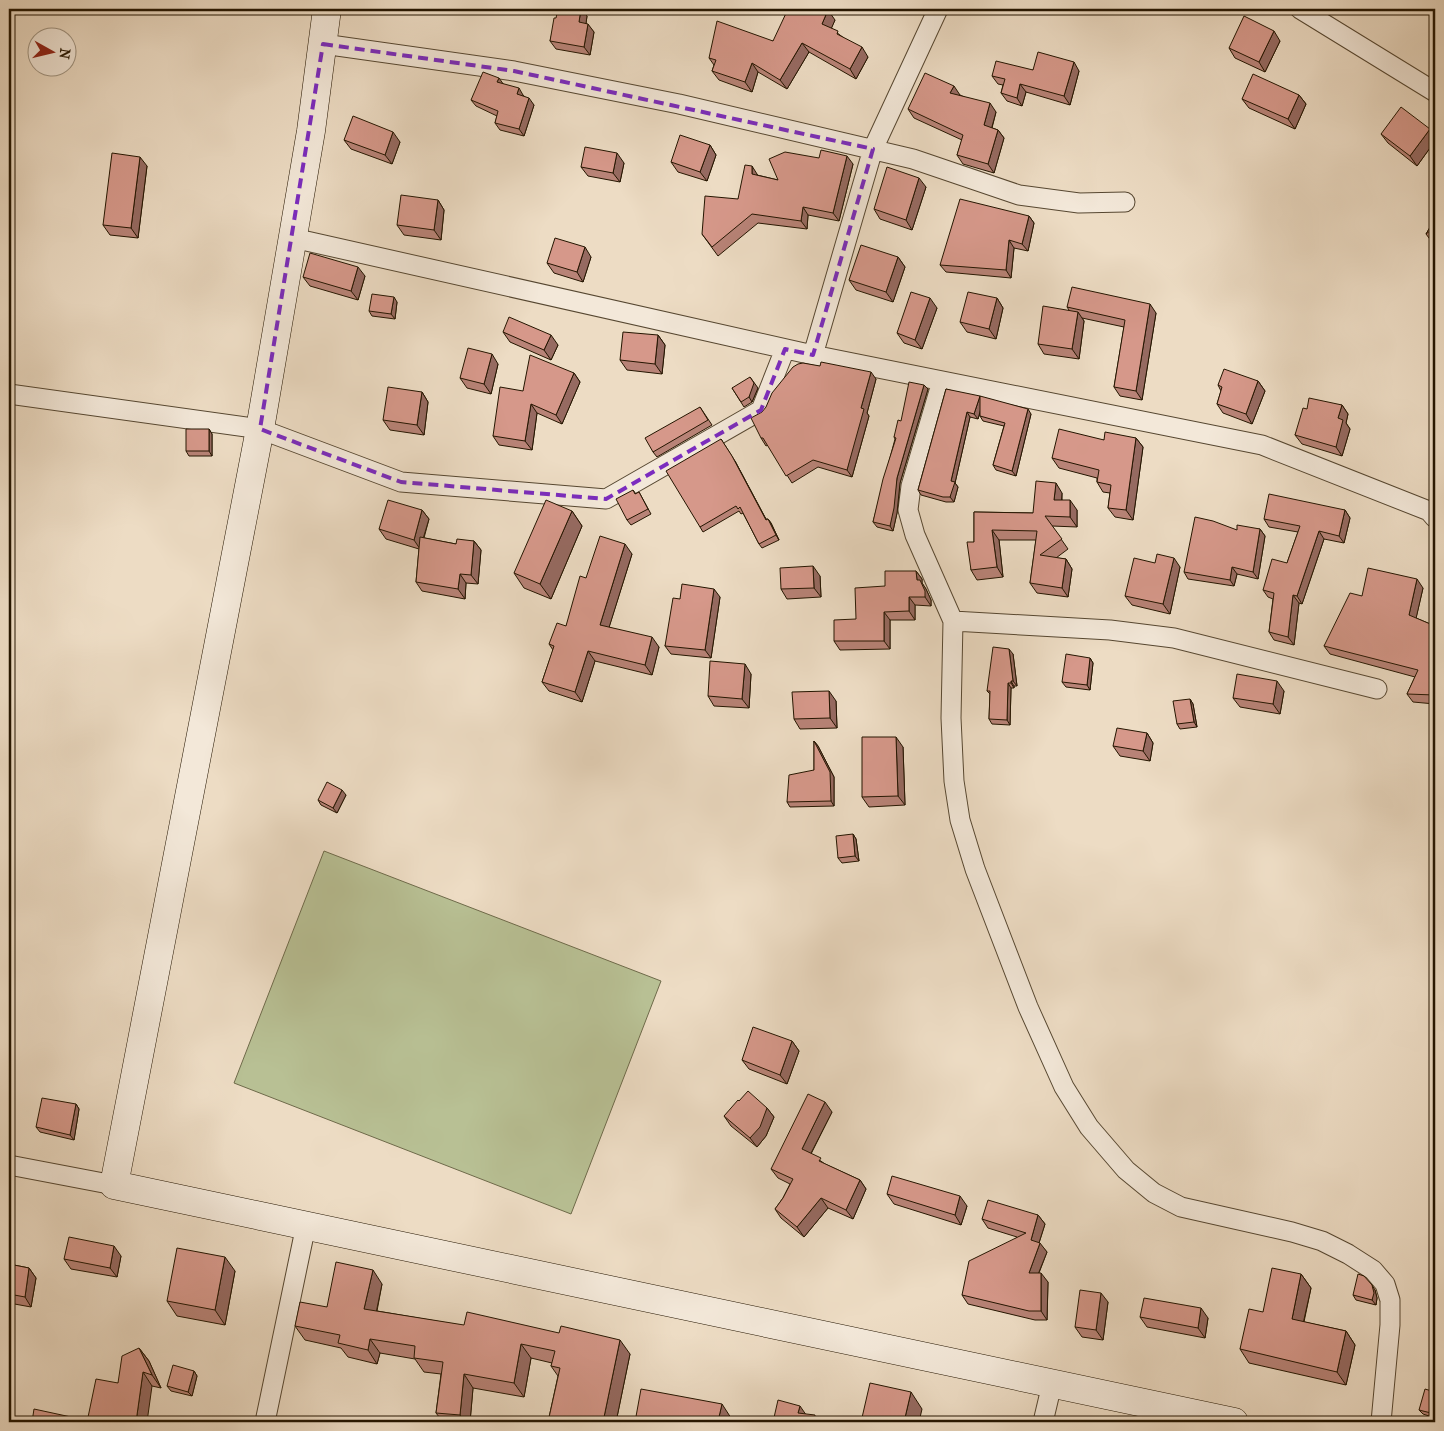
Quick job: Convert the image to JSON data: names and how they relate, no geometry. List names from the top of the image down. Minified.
{"north":"right"}
